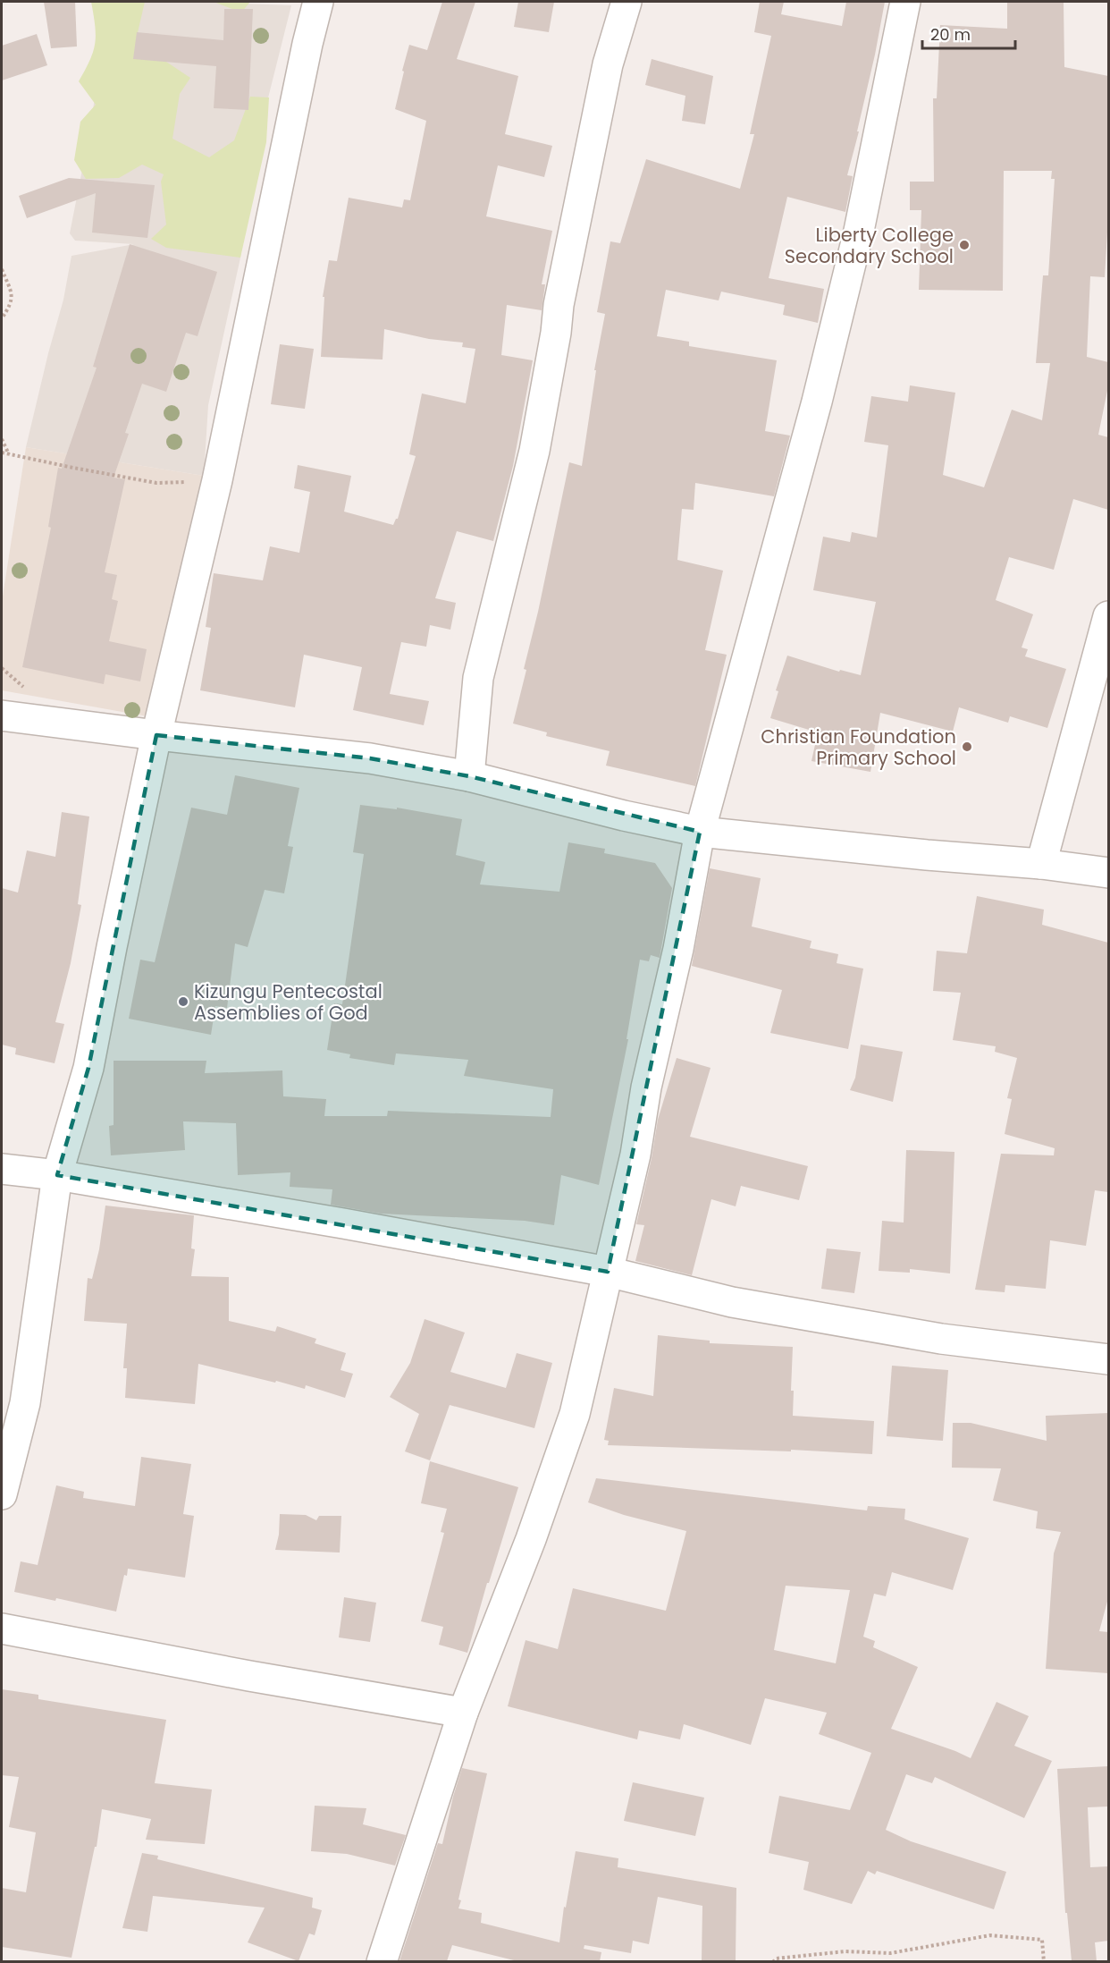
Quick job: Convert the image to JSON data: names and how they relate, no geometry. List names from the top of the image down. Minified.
{"places":["Liberty College Secondary School","Christian Foundation Primary School","Kizungu Pentecostal Assemblies of God"],"scale_bar":"20 m"}
